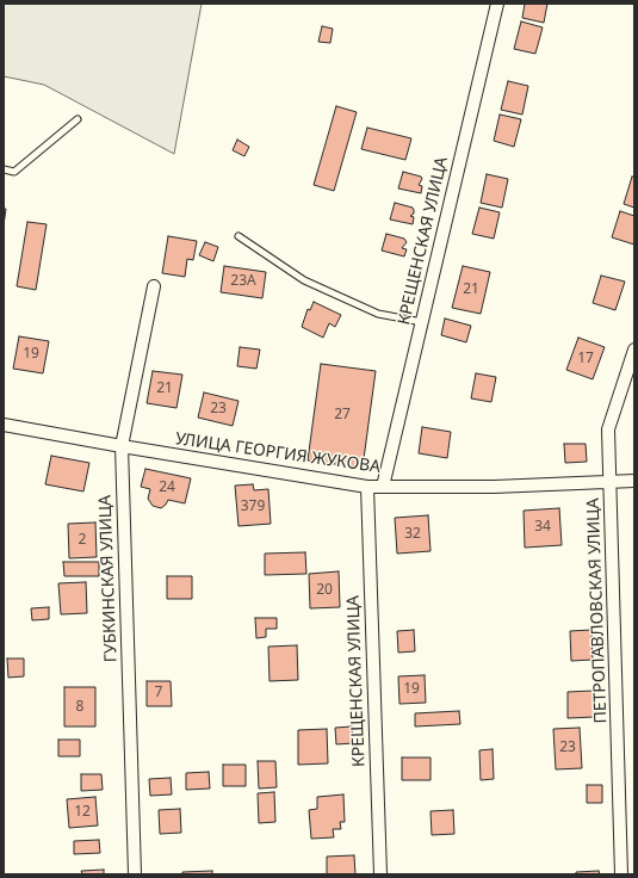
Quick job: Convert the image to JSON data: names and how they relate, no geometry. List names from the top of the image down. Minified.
{"streets":{"street":["КРЕЩЕНСКАЯ УЛИЦА","УЛИЦА ГЕОРГИЯ ЖУКОВА","ГУБКИНСКАЯ УЛИЦА","ПЕТРОПАВЛОВСКАЯ УЛИЦА"]},"crossings":[["КРЕЩЕНСКАЯ УЛИЦА","УЛИЦА ГЕОРГИЯ ЖУКОВА"],["УЛИЦА ГЕОРГИЯ ЖУКОВА","ГУБКИНСКАЯ УЛИЦА"],["УЛИЦА ГЕОРГИЯ ЖУКОВА","ПЕТРОПАВЛОВСКАЯ УЛИЦА"]],"house_numbers":["23А","21","19","17","21","23","27","24","379","34","32","2","20","19","7","8","23","12"]}
